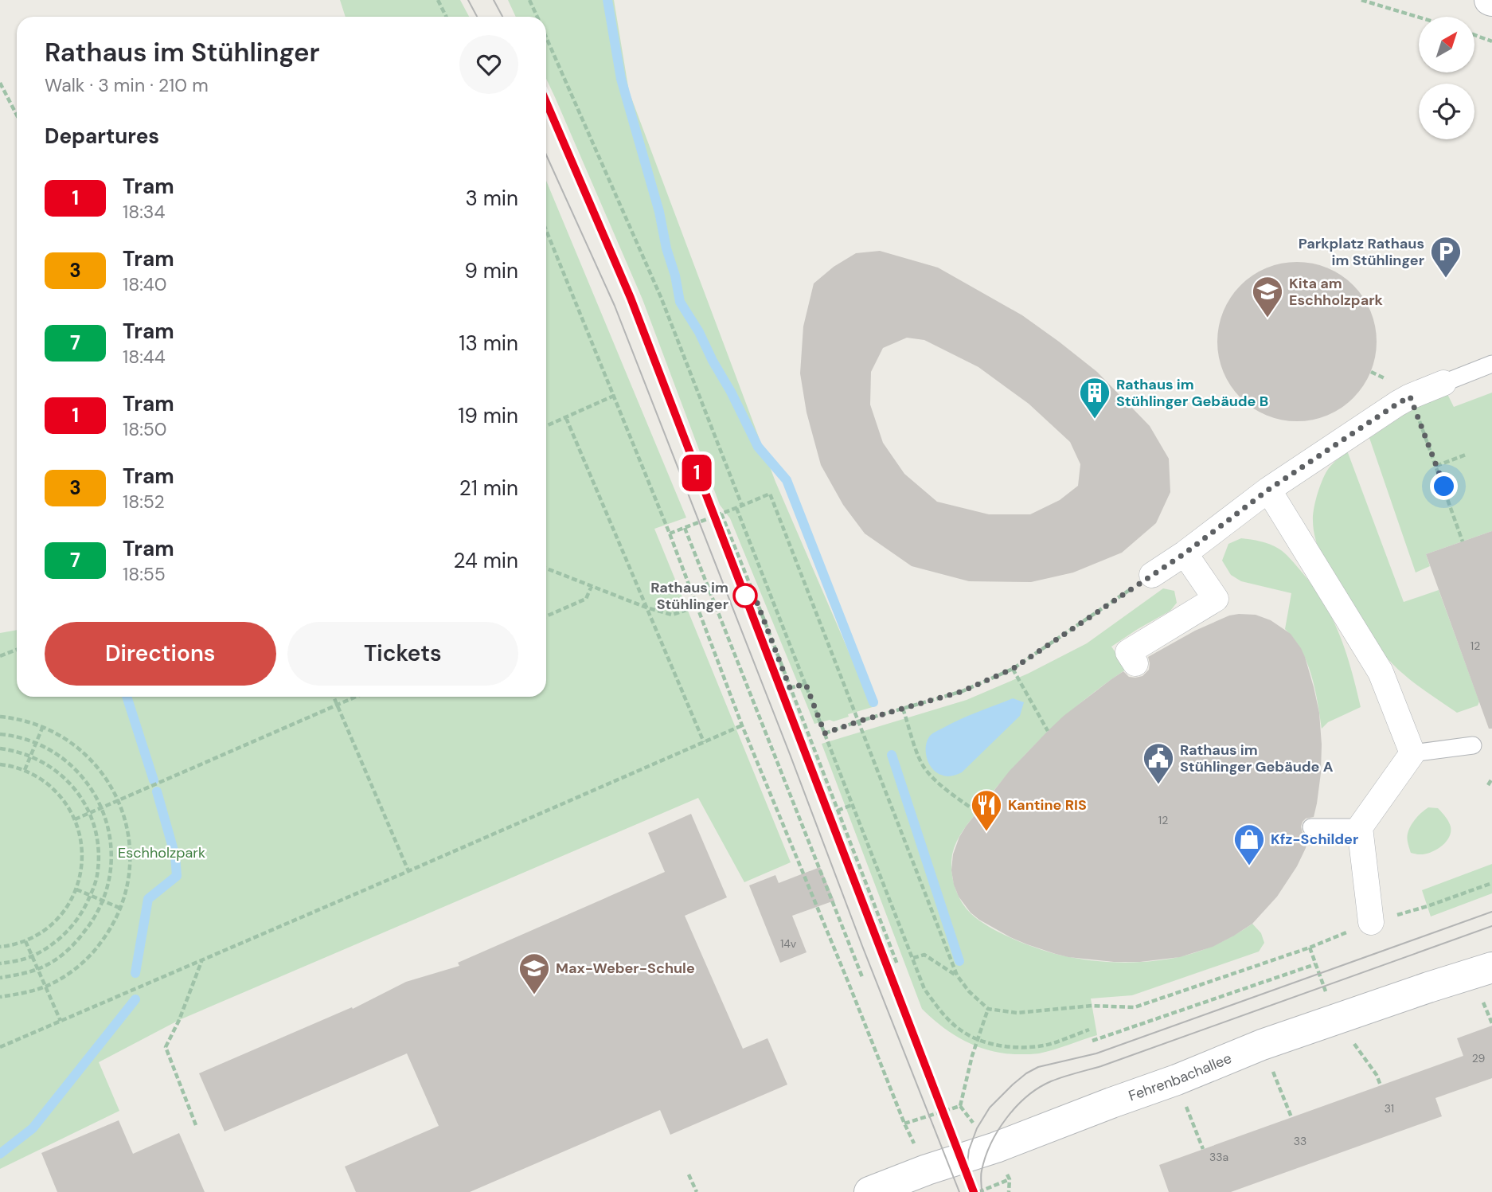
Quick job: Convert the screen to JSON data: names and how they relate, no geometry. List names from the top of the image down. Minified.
{"streets":{"street":["Fehrenbachallee"]},"parks":["Eschholzpark"],"places":{"parking":["Parkplatz Rathaus im Stühlinger"],"school or university":["Kita am Eschholzpark","Max-Weber-Schule"],"building":["Rathaus im Stühlinger Gebäude B"],"other":["Rathaus im Stühlinger"],"public building":["Rathaus im Stühlinger Gebäude A"],"restaurant":["Kantine RIS"],"shop":["Kfz-Schilder"]},"lines":["tram line 1"],"house_numbers":["12","12","14v","29","31","33","33a"],"north":"top right","page":{"on_map":"1","heading":[["Rathaus im Stühlinger","Walk · 3 min · 210 m"],"Departures"],"list":[{"mark":"1","name":"Tram","note":"18:34","value":"3 min"},{"mark":"3","name":"Tram","note":"18:40","value":"9 min"},{"mark":"7","name":"Tram","note":"18:44","value":"13 min"},{"mark":"1","name":"Tram","note":"18:50","value":"19 min"},{"mark":"3","name":"Tram","note":"18:52","value":"21 min"},{"mark":"7","name":"Tram","note":"18:55","value":"24 min"}],"buttons":["Directions","Tickets"]}}
